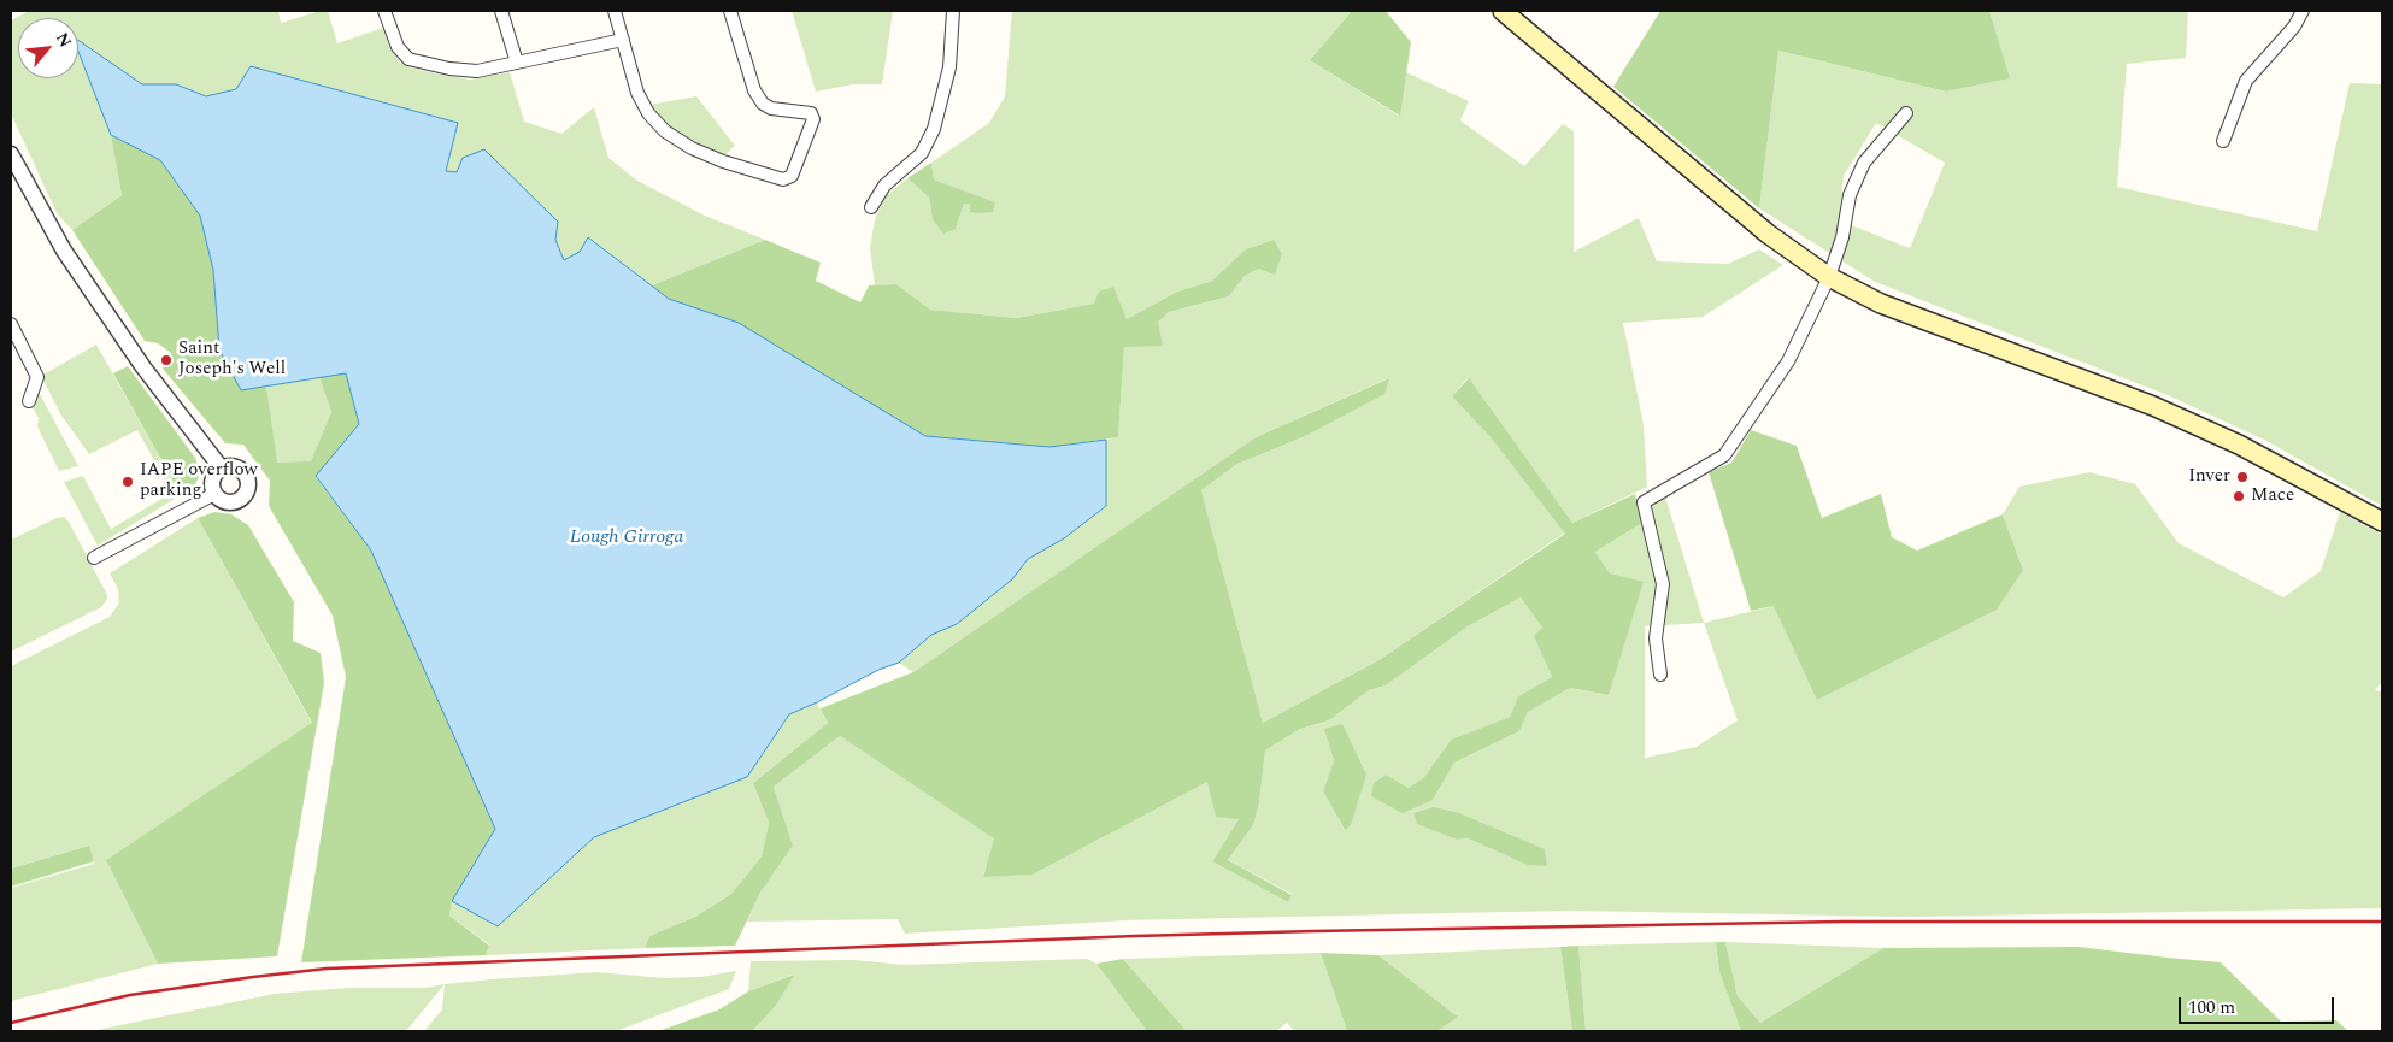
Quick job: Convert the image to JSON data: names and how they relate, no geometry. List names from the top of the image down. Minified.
{"water":["Lough Girroga"],"places":["Saint Joseph's Well","Inver","IAPE overflow parking","Mace"],"scale_bar":"100 m","north":"top right"}
